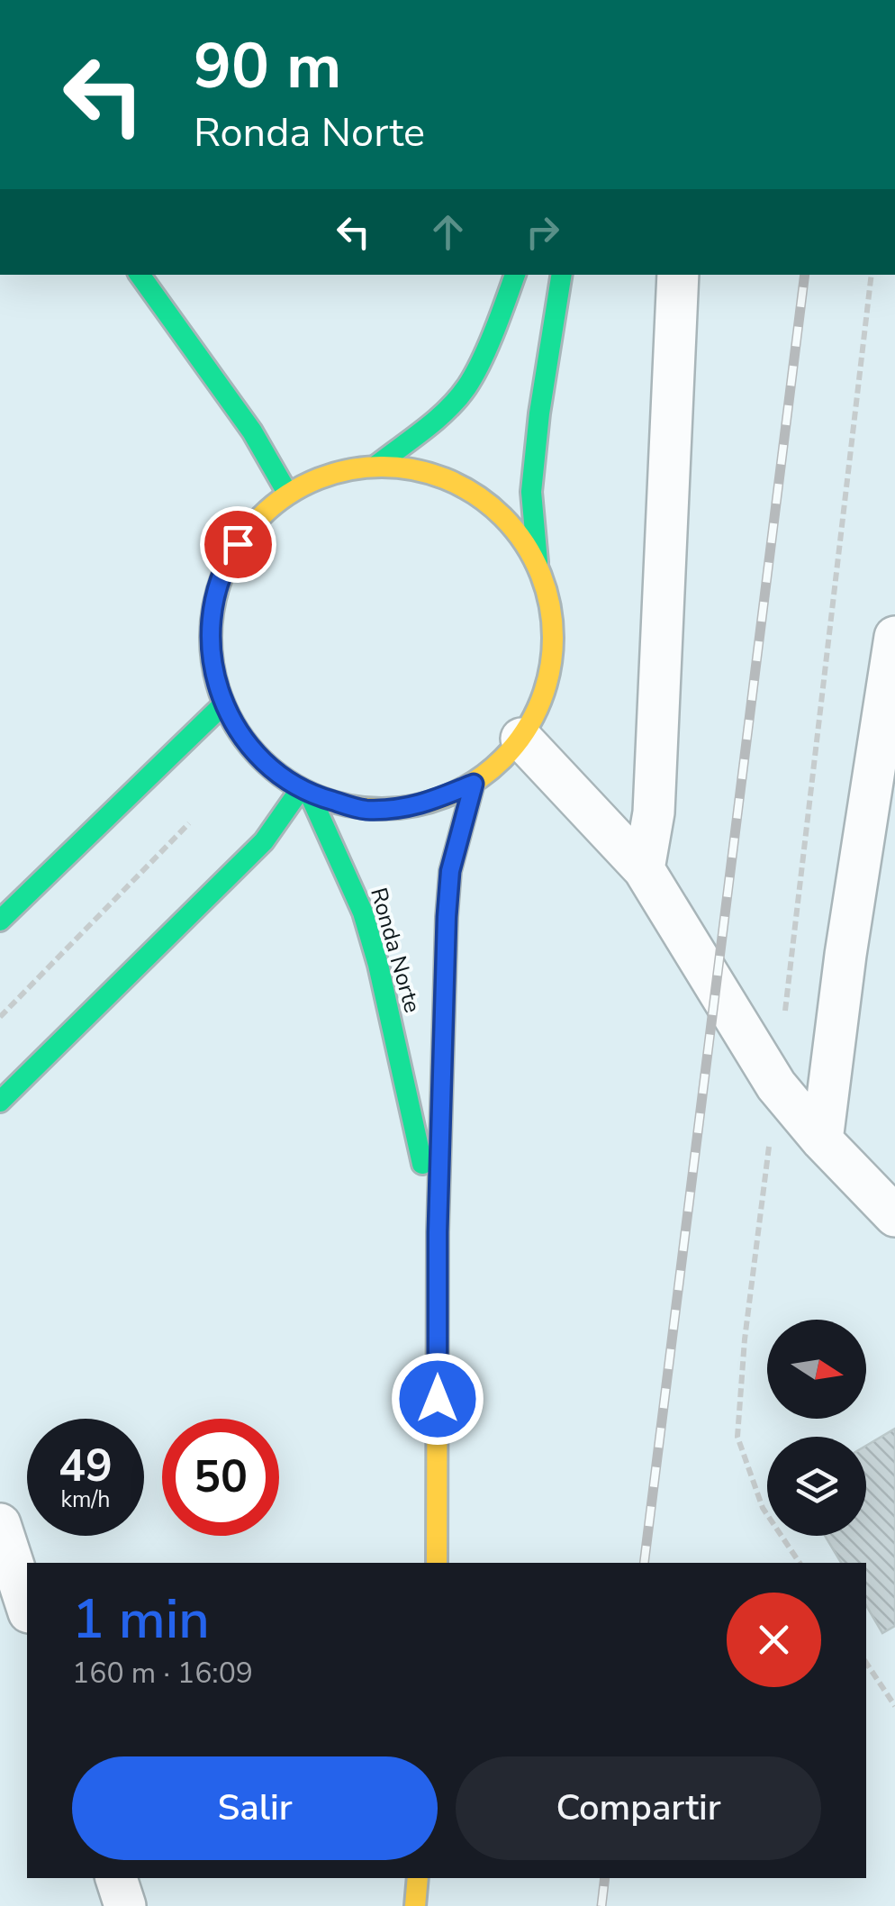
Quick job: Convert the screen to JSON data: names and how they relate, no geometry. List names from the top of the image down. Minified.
{"streets":{"main road":["Ronda Norte"]},"north":"right","page":{"turn":["90 m","Ronda Norte"],"speed":"49 km/h","limit":"50","heading":["1 min","160 m · 16:09"],"buttons":["Salir","Compartir"]}}
